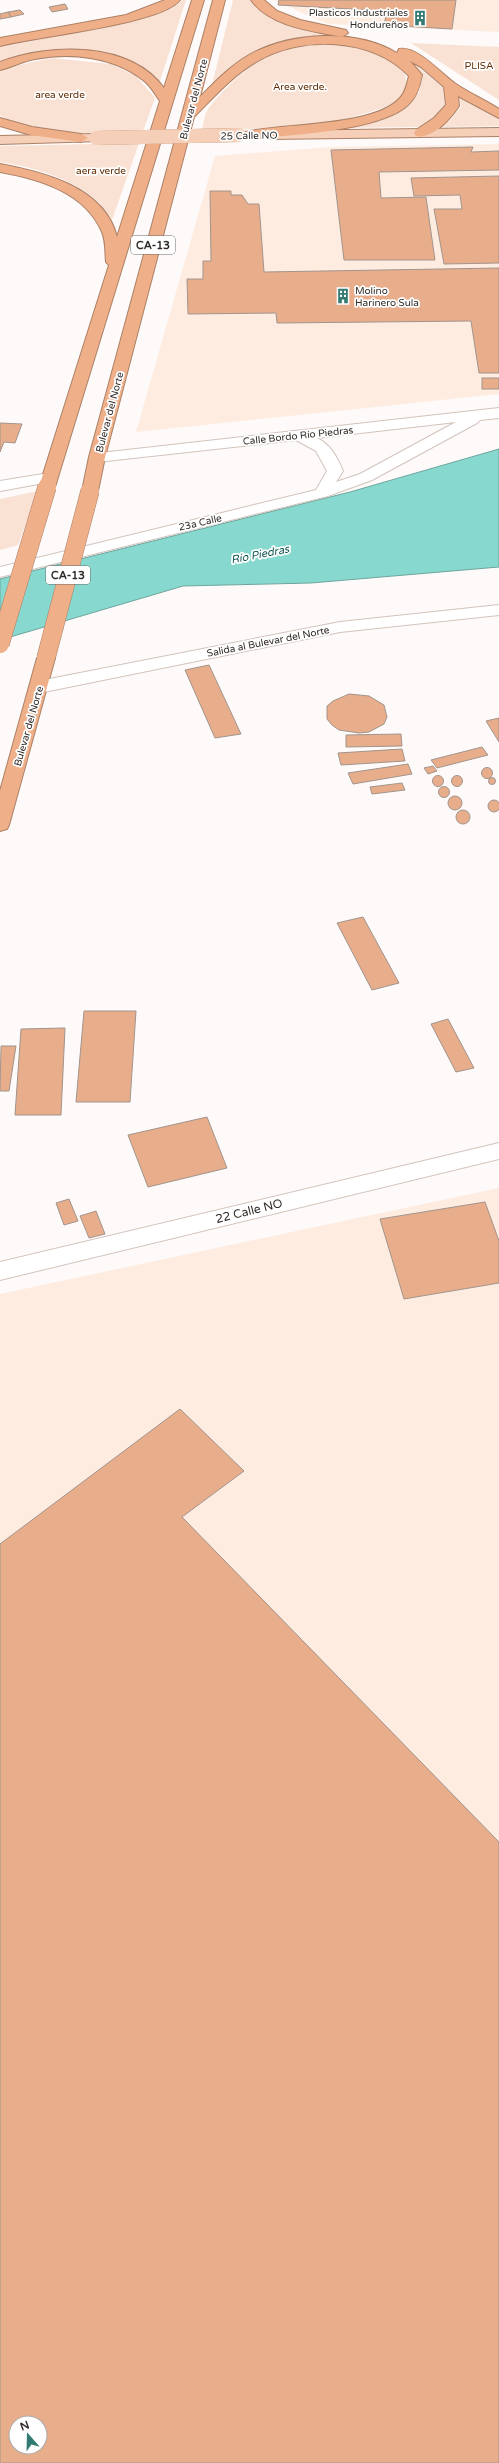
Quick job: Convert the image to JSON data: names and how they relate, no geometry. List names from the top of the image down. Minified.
{"streets":{"highway":["Bulevar del Norte","CA-13"],"main road":["25 Calle NO"],"street":["Calle Bordo Río Piedras","23a Calle","Salida al Bulevar del Norte","22 Calle NO"]},"crossings":[["Bulevar del Norte","Calle Bordo Río Piedras"],["Bulevar del Norte","Salida al Bulevar del Norte"],["Calle Bordo Río Piedras","23a Calle"]],"water":["Río Piedras"],"parks":["PLISA","Area verde.","area verde","aera verde"],"places":{"building":["Plasticos Industriales Hondureños","Molino Harinero Sula"]},"north":"top"}
